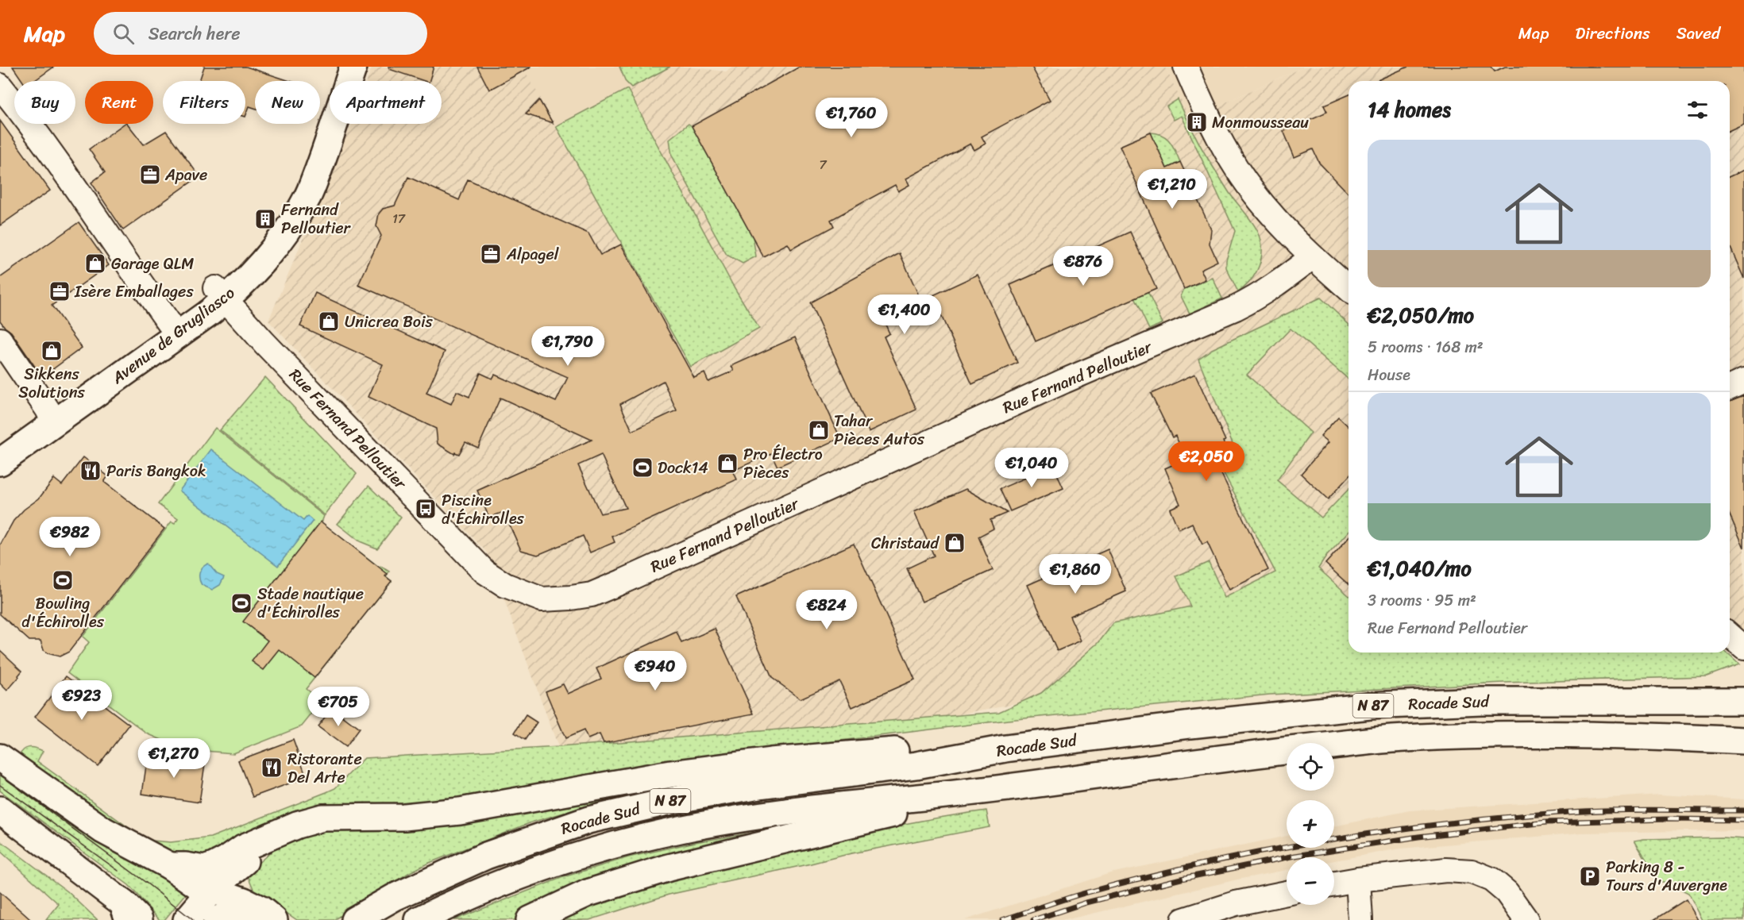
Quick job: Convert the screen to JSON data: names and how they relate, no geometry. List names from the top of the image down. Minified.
{"streets":{"main road":["Avenue de Grugliasco","Rocade Sud","N 87"],"street":["Rue Fernand Pelloutier"]},"crossings":[["Avenue de Grugliasco","Rue Fernand Pelloutier"]],"places":{"building":["Monmousseau","Fernand Pelloutier"],"office":["Apave","Alpagel","Isère Emballages"],"shop":["Garage QLM","Unicrea Bois","Sikkens Solutions","Tahar Pièces Autos","Pro Électro Pièces","Christaud"],"sports":["Dock14","Bowling d'Échirolles","Stade nautique d'Échirolles"],"restaurant":["Paris Bangkok","Ristorante Del Arte"],"bus stop":["Piscine d'Échirolles"],"parking":["Parking 8 - Tours d'Auvergne"]},"house_numbers":["7","17"],"page":{"header":"Map","search":"Search here","nav":["Map","Directions","Saved"],"chip":["Buy","Rent","Filters","New","Apartment"],"heading":"14 homes","price":["€1,760","€1,210","€876","€1,400","€1,790","€2,050","€1,040","€982","€1,860","€824","€940","€923","€705","€1,270"],"list":[{"name":"€2,050/mo","note":"5 rooms · 168 m² · House"},{"name":"€1,040/mo","note":"3 rooms · 95 m² · Rue Fernand Pelloutier"}],"map_buttons":["+","−"]}}
